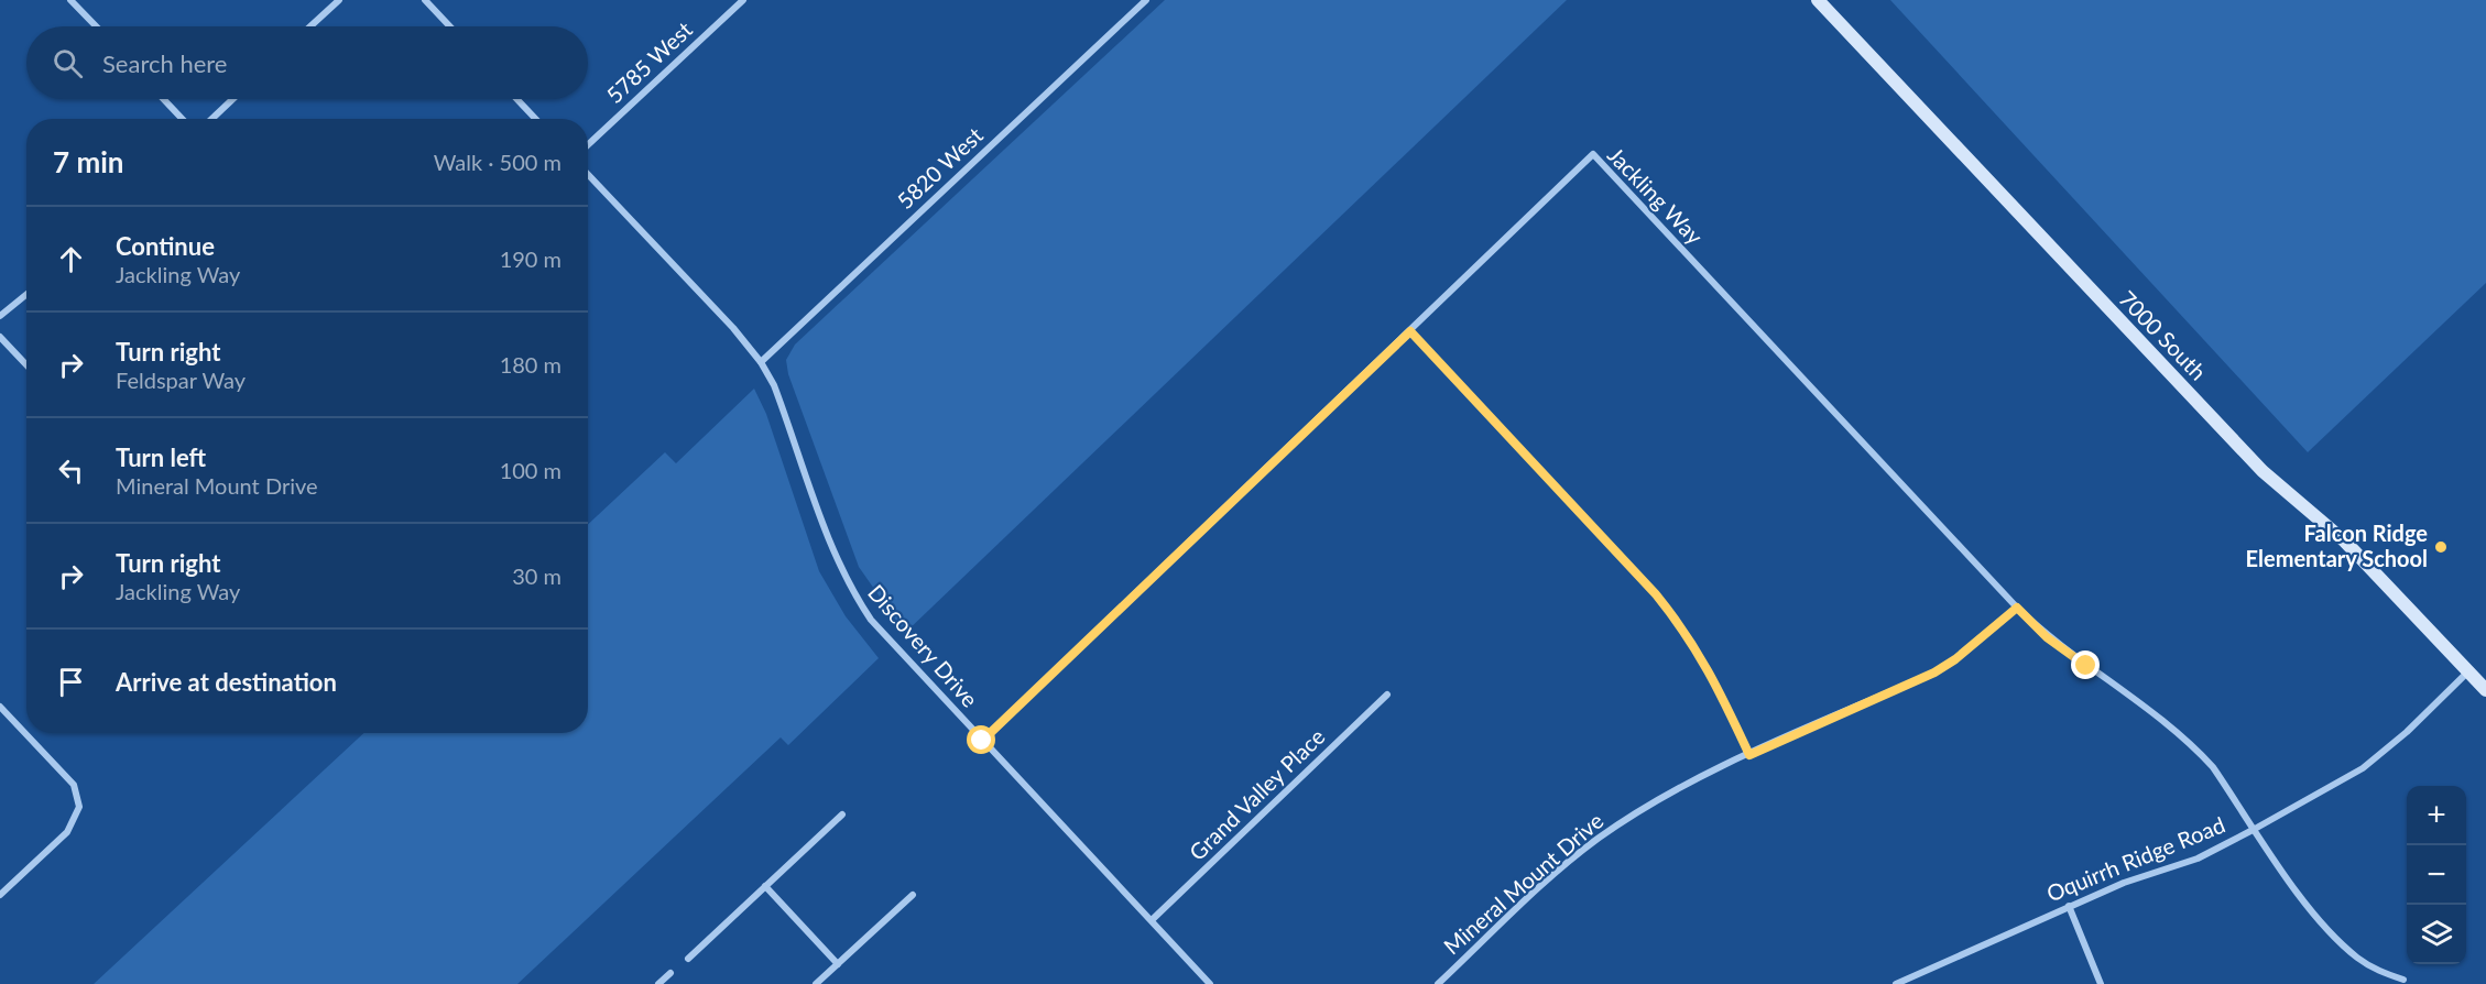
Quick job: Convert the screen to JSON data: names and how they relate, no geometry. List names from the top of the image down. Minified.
{"streets":{"street":["5785 West","5820 West","Jackling Way","7000 South","Discovery Drive","Grand Valley Place","Oquirrh Ridge Road","Mineral Mount Drive"]},"crossings":[["5820 West","Discovery Drive"],["Jackling Way","Discovery Drive"],["Jackling Way","Oquirrh Ridge Road"],["Jackling Way","Mineral Mount Drive"],["7000 South","Oquirrh Ridge Road"],["Discovery Drive","Grand Valley Place"]],"places":["Falcon Ridge Elementary School"],"page":{"search":"Search here","heading":["7 min","Walk · 500 m"],"list":[["Continue","Jackling Way","190 m"],["Turn right","Feldspar Way","180 m"],["Turn left","Mineral Mount Drive","100 m"],["Turn right","Jackling Way","30 m"],"Arrive at destination"],"map_buttons":["+","−"]}}
